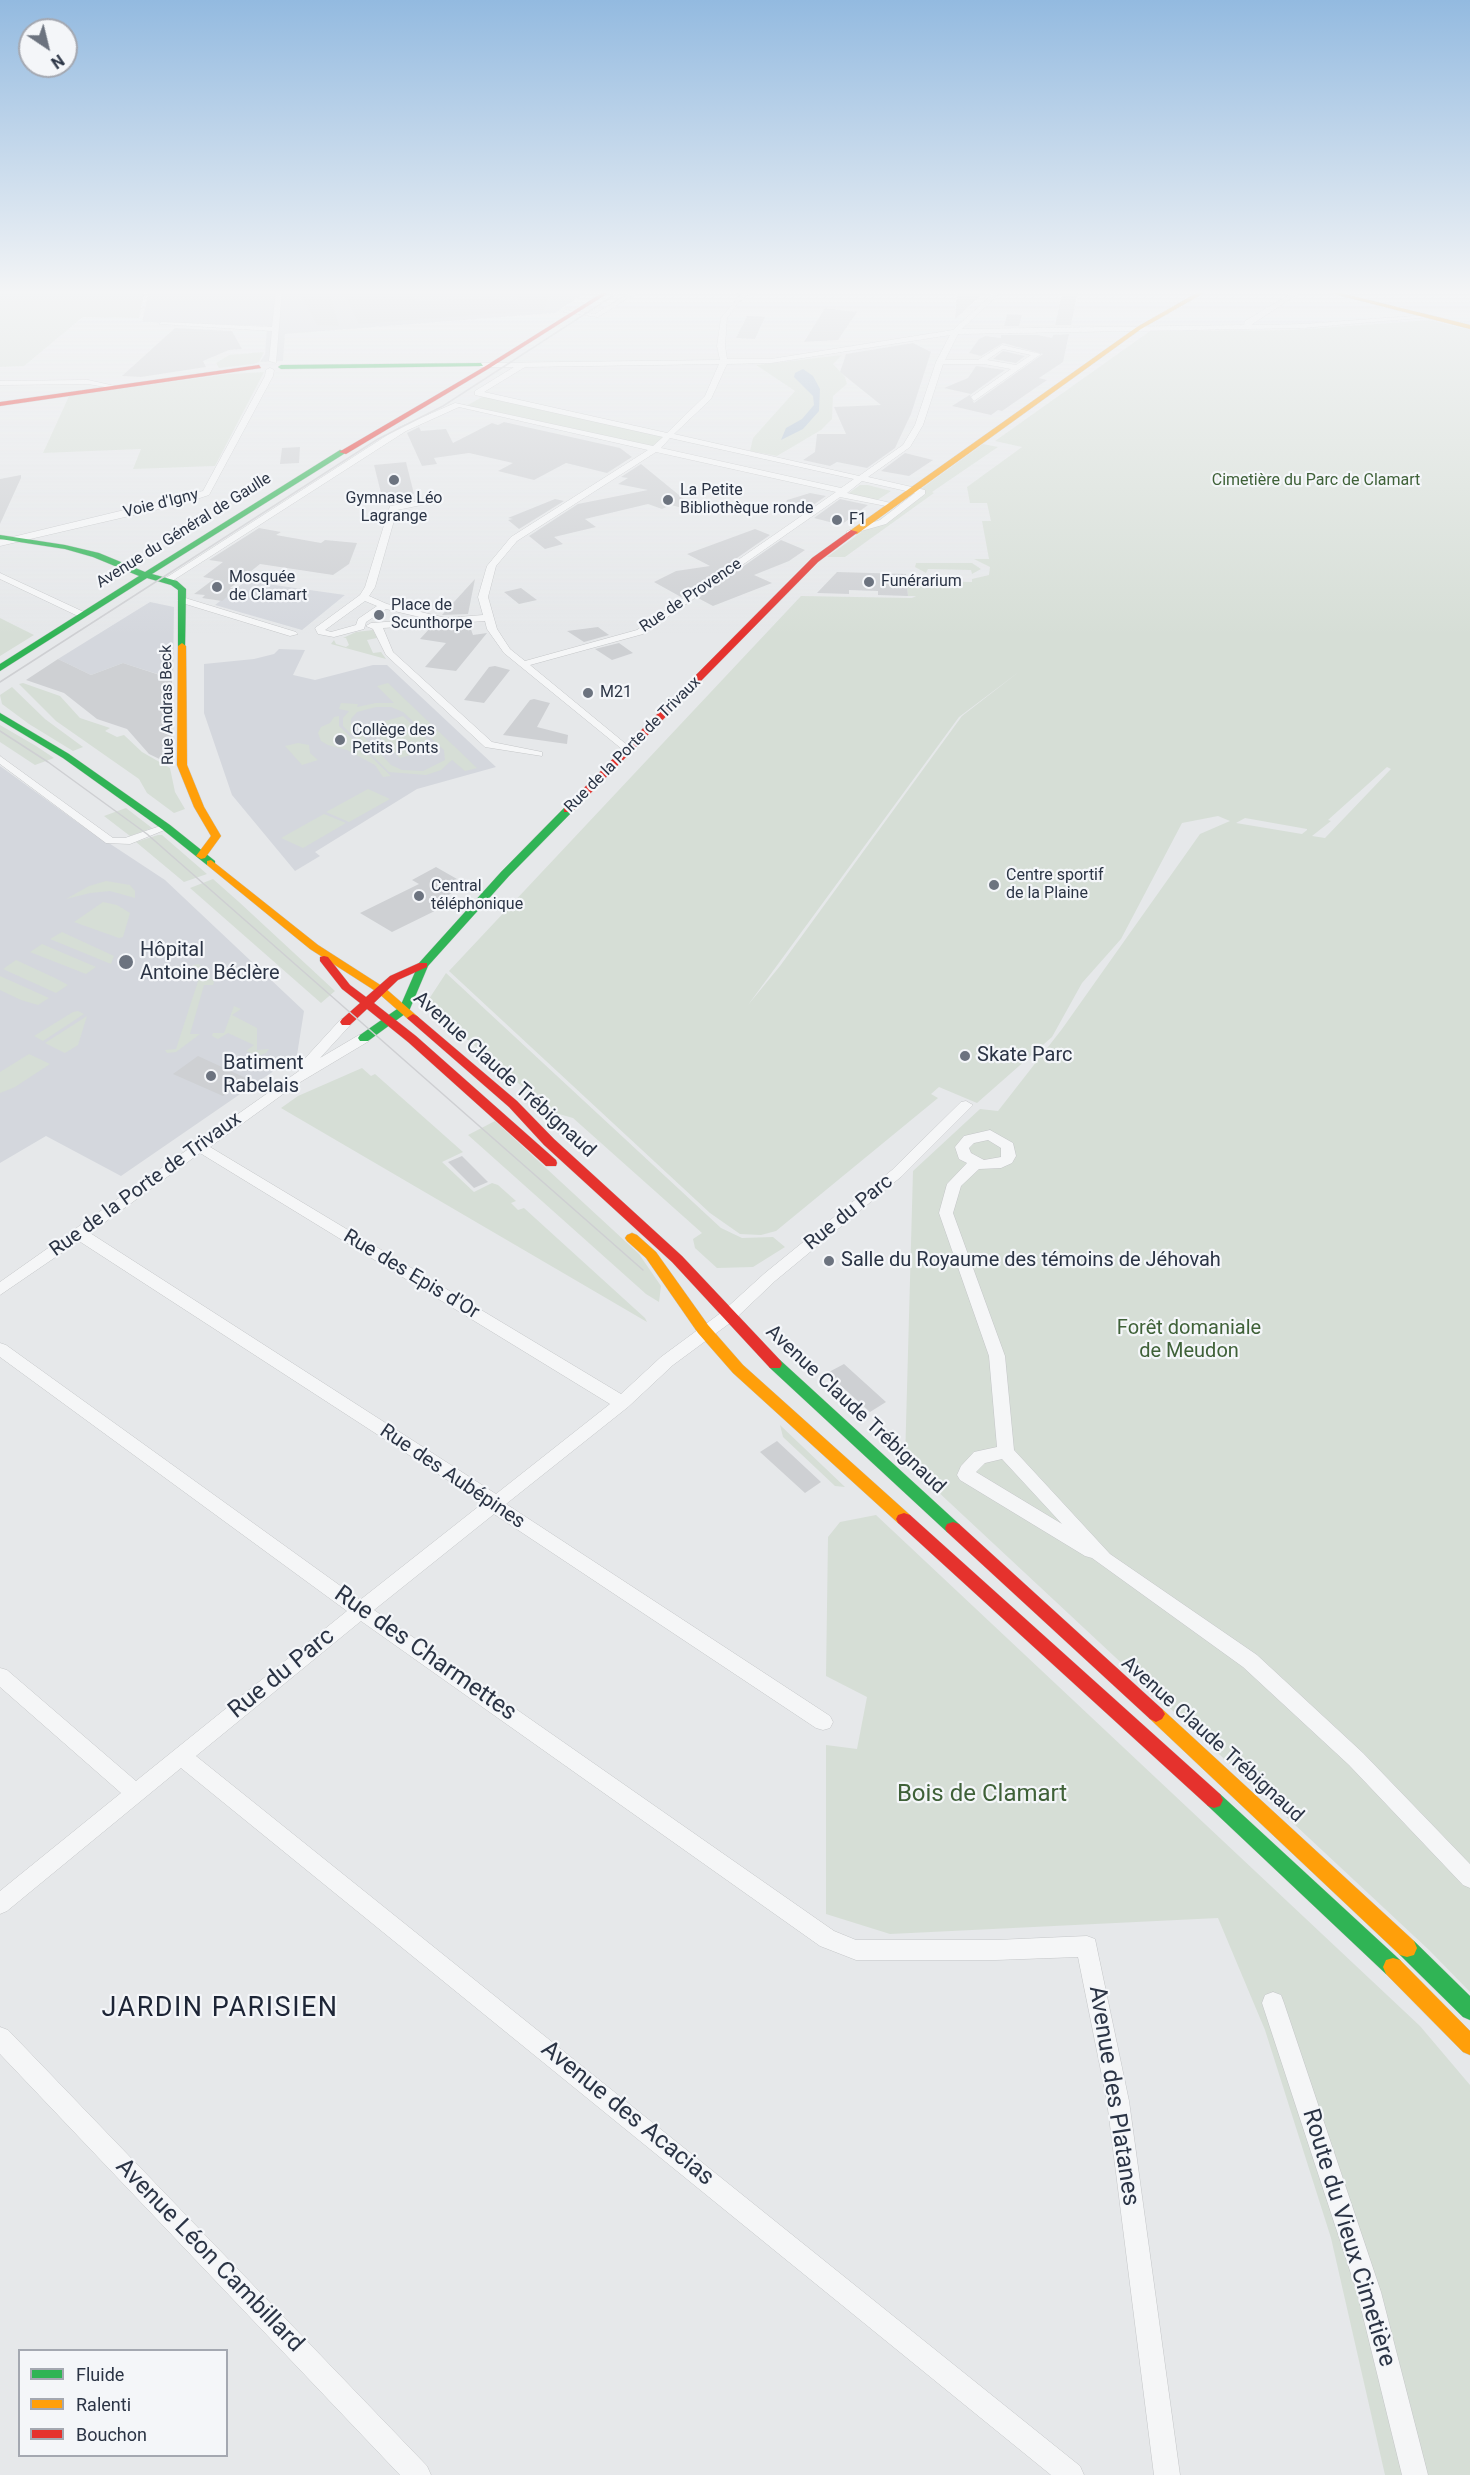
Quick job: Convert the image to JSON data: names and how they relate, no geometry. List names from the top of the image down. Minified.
{"streets":{"main road":["Avenue du Général de Gaulle","Rue Andras Beck","Rue de la Porte de Trivaux","Avenue Claude Trébignaud"],"street":["Voie d'Igny","Rue de Provence","Rue du Parc","Rue des Epis d'Or","Rue des Aubépines","Rue des Charmettes","Avenue des Platanes","Avenue des Acacias","Route du Vieux Cimetière","Avenue Léon Cambillard"]},"crossings":[["Rue Andras Beck","Avenue Claude Trébignaud"],["Rue de la Porte de Trivaux","Avenue Claude Trébignaud"],["Rue de la Porte de Trivaux","Rue des Epis d'Or"],["Rue de la Porte de Trivaux","Rue des Aubépines"],["Avenue Claude Trébignaud","Rue du Parc"],["Rue du Parc","Rue des Epis d'Or"],["Rue du Parc","Rue des Aubépines"],["Rue du Parc","Rue des Charmettes"],["Rue du Parc","Avenue des Acacias"],["Rue des Charmettes","Avenue des Platanes"]],"districts":["JARDIN PARISIEN"],"parks":["Cimetière du Parc de Clamart","Forêt domaniale de Meudon","Bois de Clamart"],"places":["Gymnase Léo Lagrange","La Petite Bibliothèque ronde","F1","Funérarium","Mosquée de Clamart","Place de Scunthorpe","M21","Collège des Petits Ponts","Centre sportif de la Plaine","Central téléphonique","Hôpital Antoine Béclère","Skate Parc","Batiment Rabelais","Salle du Royaume des témoins de Jéhovah"],"legend":["Fluide","Ralenti","Bouchon"],"north":"bottom right"}
